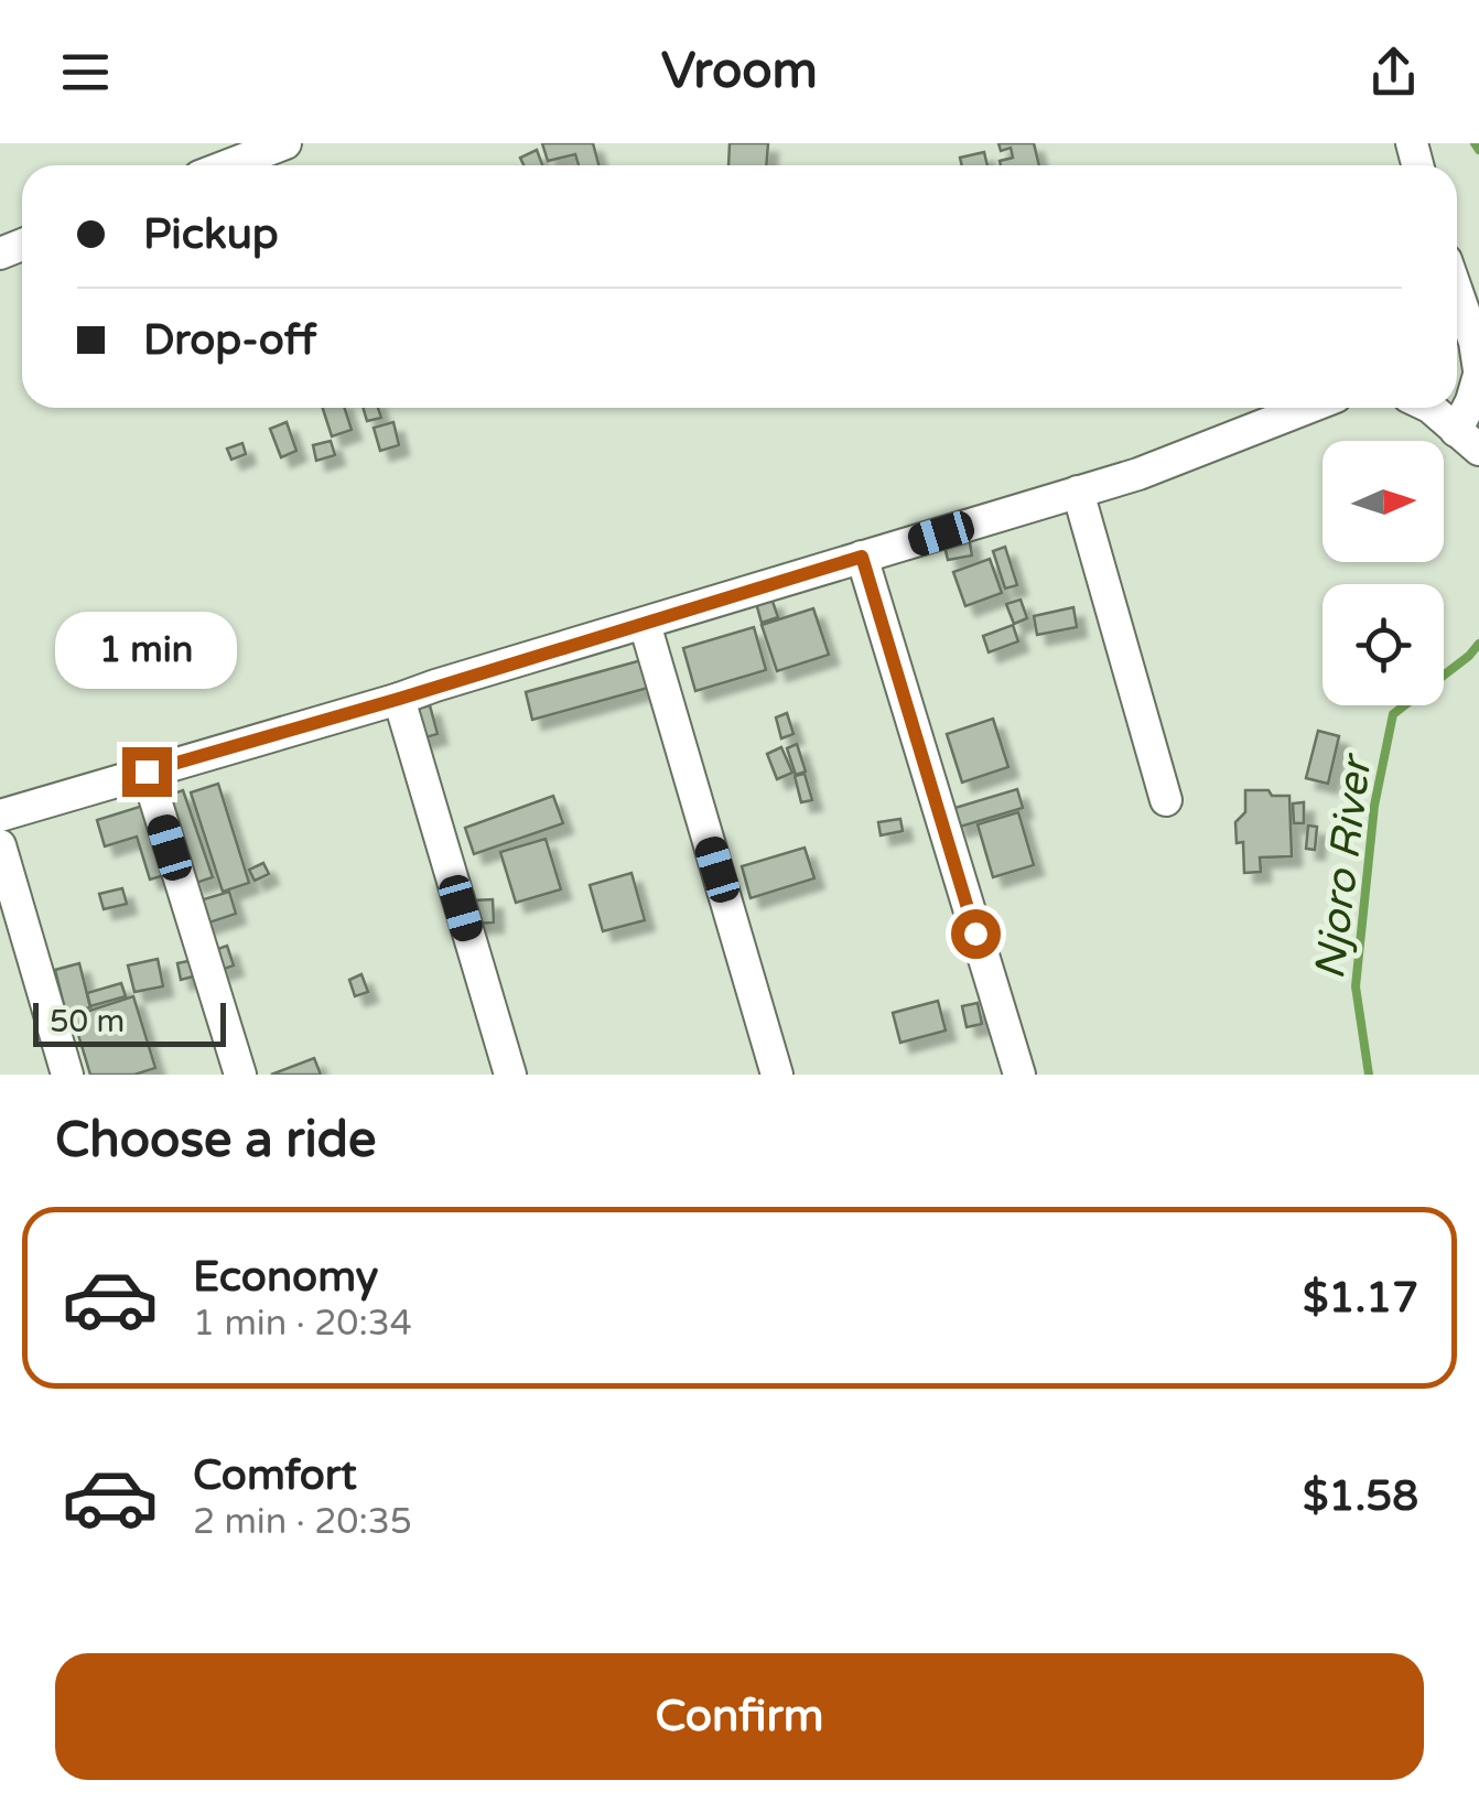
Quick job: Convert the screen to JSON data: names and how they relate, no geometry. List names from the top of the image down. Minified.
{"water":["Njoro River"],"scale_bar":"50 m","north":"right","page":{"header":"Vroom","banner":["Pickup","Drop-off"],"bubble":"1 min","scale":"50 m","heading":"Choose a ride","list":[{"name":"Economy","note":"1 min · 20:34","value":"$1.17"},{"name":"Comfort","note":"2 min · 20:35","value":"$1.58"}],"buttons":"Confirm"}}
